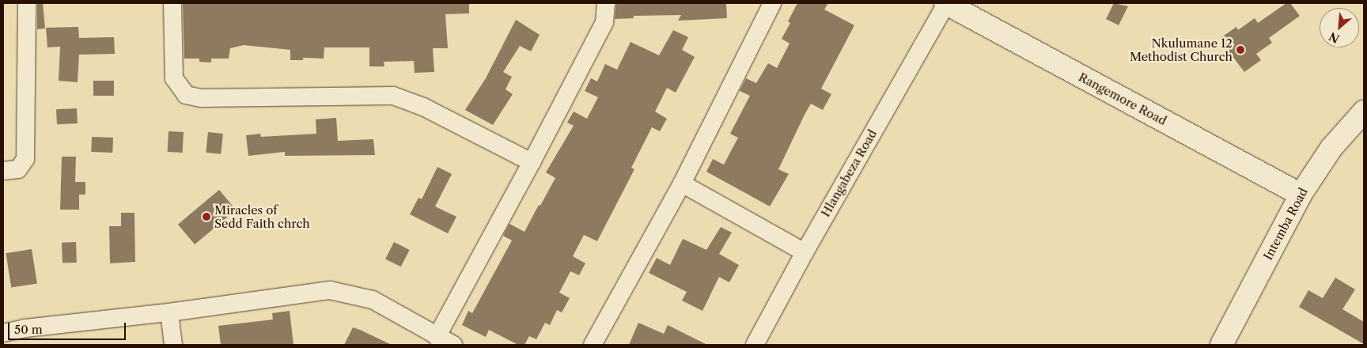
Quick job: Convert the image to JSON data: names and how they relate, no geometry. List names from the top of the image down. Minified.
{"streets":{"street":["Rangemore Road","Hlangabeza Road","Intemba Road"]},"crossings":[["Rangemore Road","Hlangabeza Road"],["Rangemore Road","Intemba Road"]],"places":["Nkulumane 12 Methodist Church","Miracles of Sedd Faith chrch"],"scale_bar":"50 m","north":"bottom left"}
